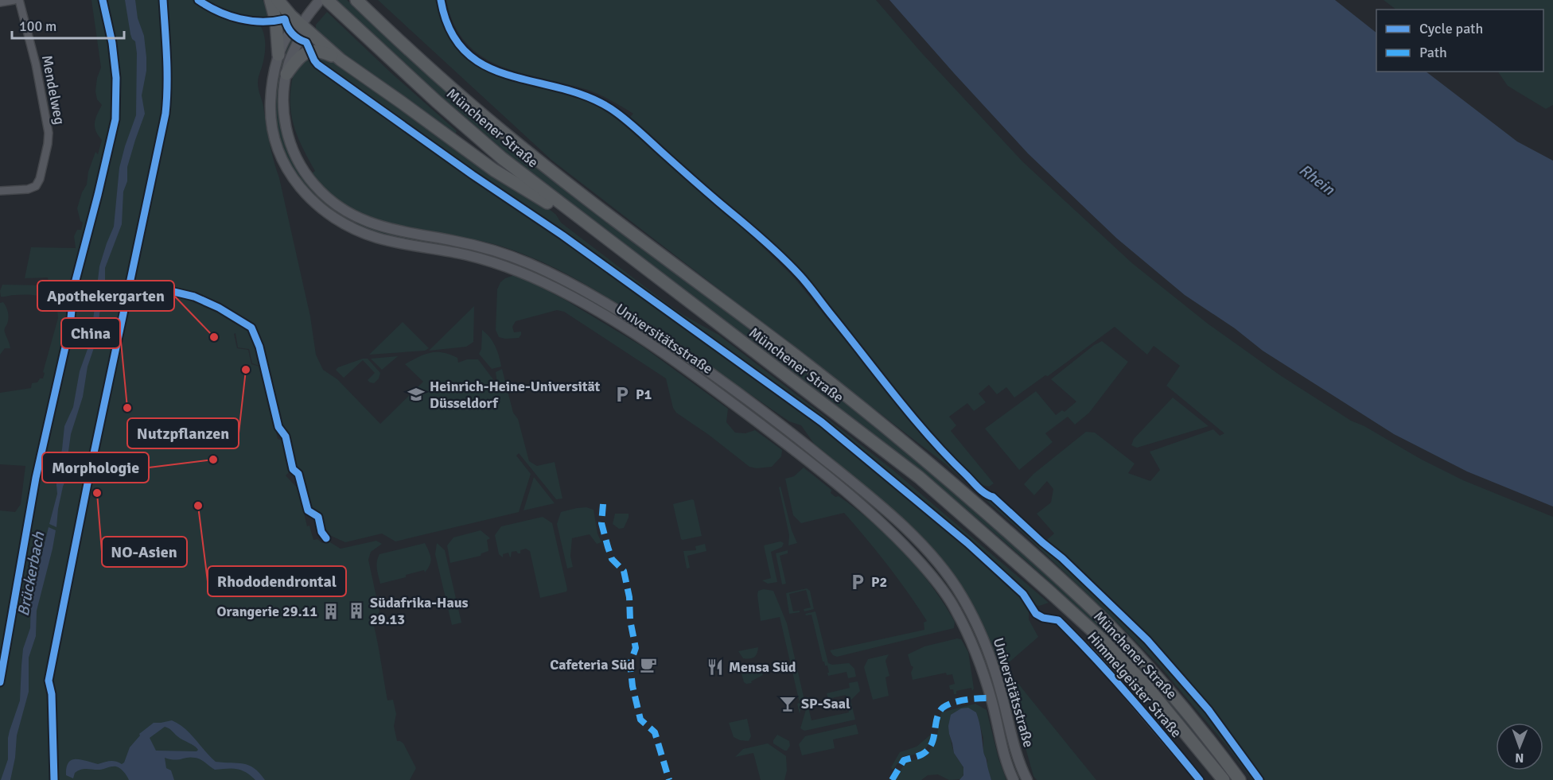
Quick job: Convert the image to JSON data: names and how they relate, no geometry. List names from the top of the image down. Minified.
{"streets":{"highway":["Münchener Straße"],"street":["Mendelweg","Universitätsstraße","Himmelgeister Straße"]},"water":["Rhein","Brückerbach"],"places":{"other":["Apothekergarten","Nutzpflanzen","China","Morphologie","NO-Asien","Rhododendrontal"],"school or university":["Heinrich-Heine-Universität Düsseldorf"],"parking":["P1","P2"],"building":["Südafrika-Haus 29.13","Orangerie 29.11"],"cafe":["Cafeteria Süd"],"restaurant":["Mensa Süd"],"bar":["SP-Saal"]},"legend":["Cycle path","Path"],"scale_bar":"100 m","north":"bottom"}
